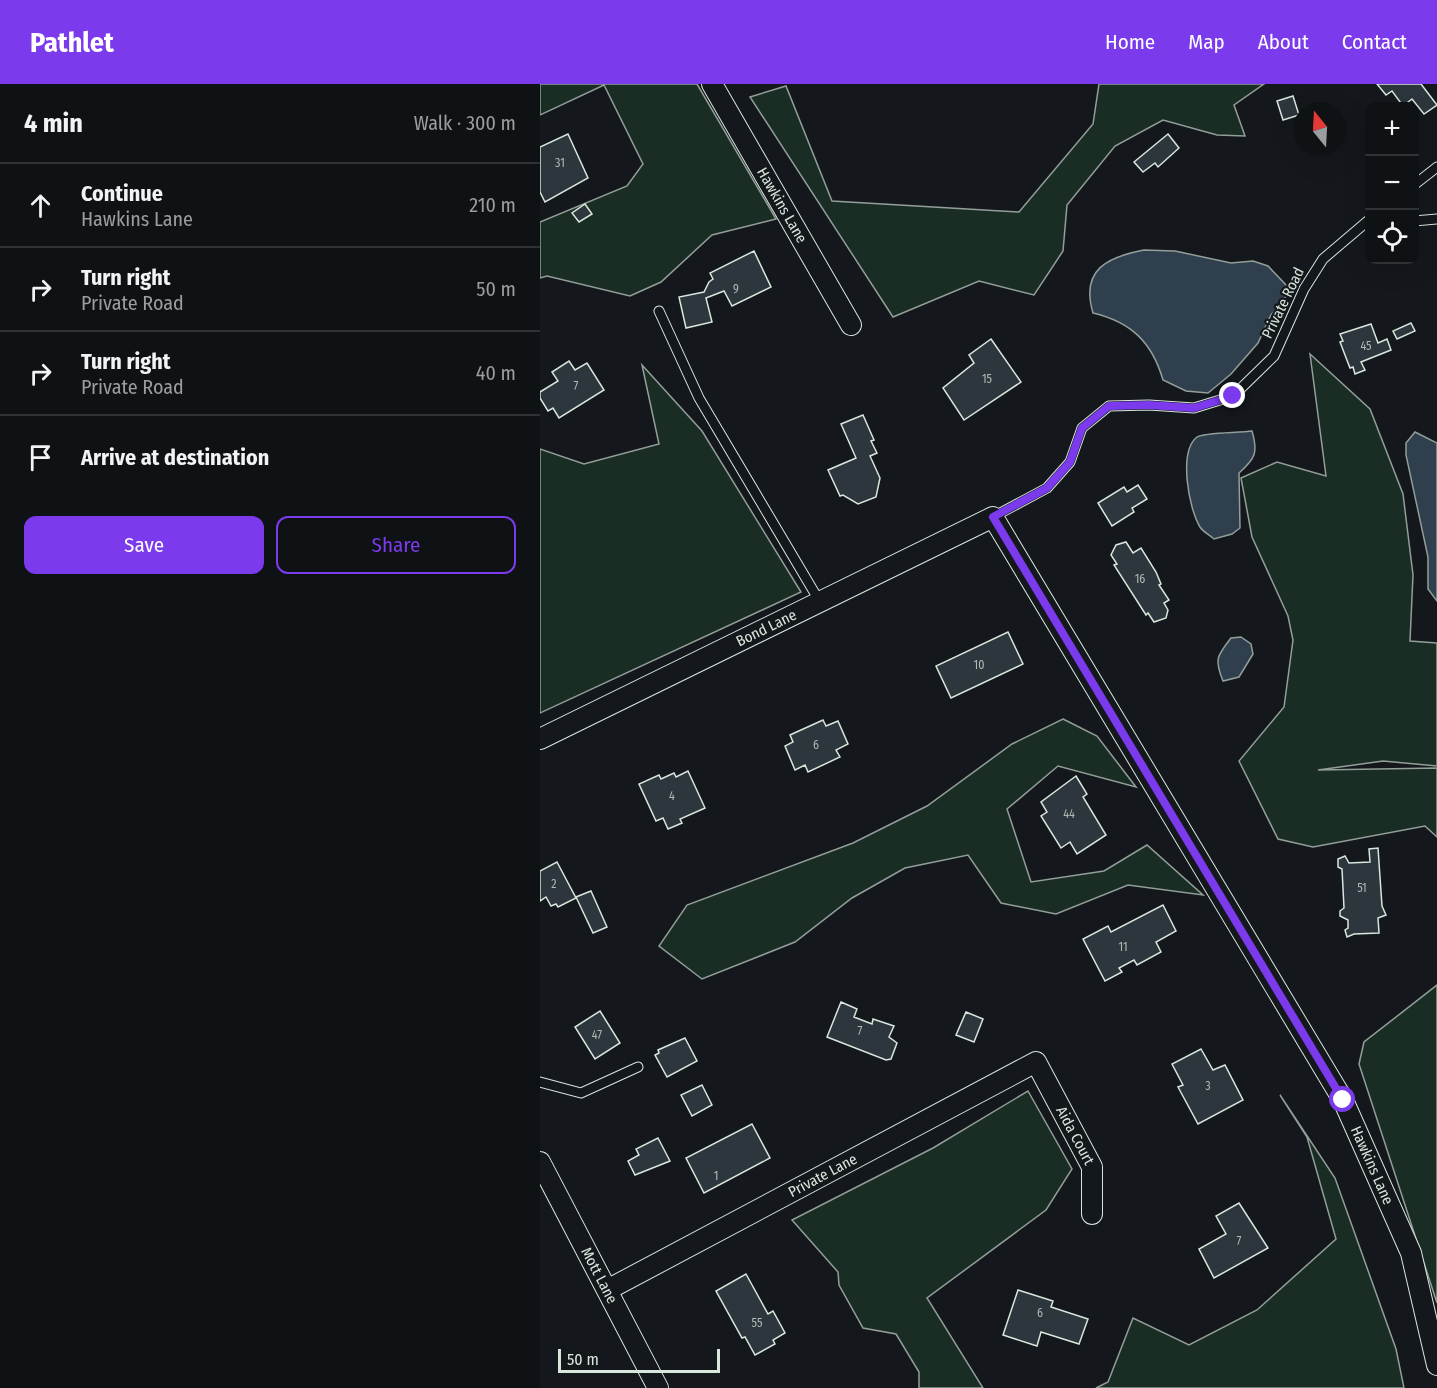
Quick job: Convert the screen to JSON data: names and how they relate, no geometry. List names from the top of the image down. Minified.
{"streets":{"street":["Hawkins Lane","Bond Lane","Aida Court","Private Lane","Mott Lane"],"lane":["Private Road"]},"crossings":[["Hawkins Lane","Private Road"],["Hawkins Lane","Bond Lane"],["Private Road","Bond Lane"],["Aida Court","Private Lane"],["Private Lane","Mott Lane"]],"house_numbers":["31","9","45","15","7","16","10","6","4","44","2","51","11","7","47","3","1","7","6","55"],"scale_bar":"50 m","north":"top","page":{"header":"Pathlet","nav":["Home","Map","About","Contact"],"heading":["4 min","Walk · 300 m"],"map_buttons":["+","−"],"list":[["Continue","Hawkins Lane","210 m"],["Turn right","Private Road","50 m"],["Turn right","Private Road","40 m"],"Arrive at destination"],"buttons":["Save","Share"],"scale":"50 m"}}
